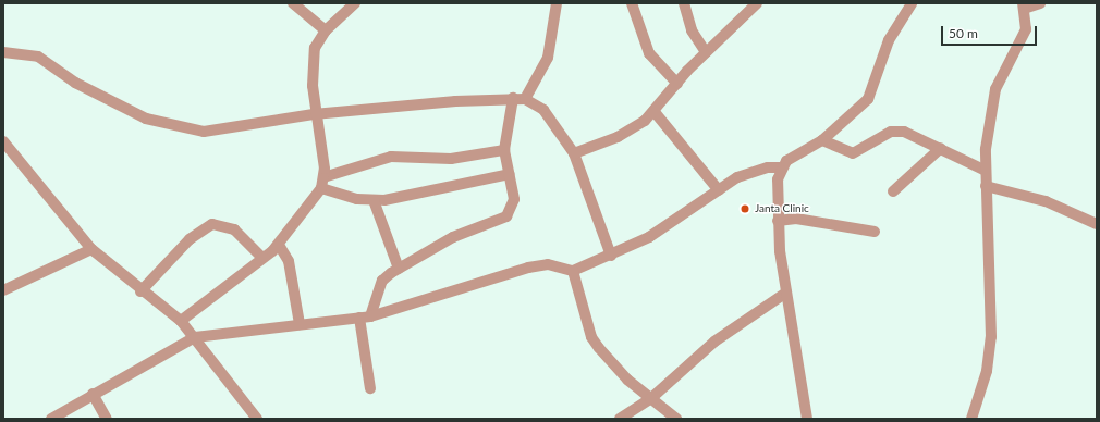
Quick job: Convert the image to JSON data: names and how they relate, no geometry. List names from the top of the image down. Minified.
{"places":["Janta Clinic"],"scale_bar":"50 m"}
